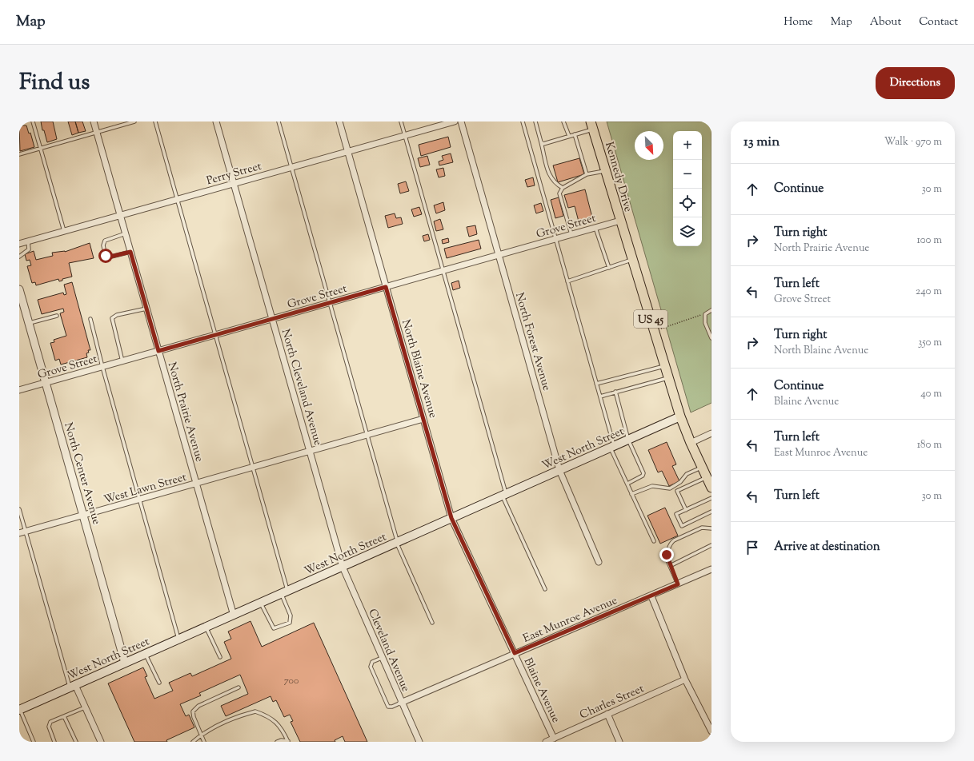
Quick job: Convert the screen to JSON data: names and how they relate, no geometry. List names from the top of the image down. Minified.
{"streets":{"main road":["Kennedy Drive","US 45","West North Street"],"street":["Perry Street","Grove Street","North Forest Avenue","North Blaine Avenue","North Cleveland Avenue","North Prairie Avenue","North Center Avenue","West Lawn Street","East Munroe Avenue","Cleveland Avenue","Blaine Avenue","Charles Street"]},"crossings":[["Perry Street","North Blaine Avenue"],["Perry Street","North Cleveland Avenue"],["Perry Street","North Prairie Avenue"],["Kennedy Drive","Grove Street"],["Kennedy Drive","US 45"],["Grove Street","US 45"],["Grove Street","North Forest Avenue"],["Grove Street","North Blaine Avenue"],["Grove Street","North Cleveland Avenue"],["Grove Street","North Prairie Avenue"],["Grove Street","North Center Avenue"],["US 45","West North Street"],["North Forest Avenue","West North Street"],["North Blaine Avenue","West North Street"],["North Blaine Avenue","West Lawn Street"],["North Blaine Avenue","Blaine Avenue"],["North Cleveland Avenue","West North Street"],["North Cleveland Avenue","West Lawn Street"],["North Cleveland Avenue","Cleveland Avenue"],["North Prairie Avenue","West North Street"],["North Prairie Avenue","West Lawn Street"],["West North Street","North Center Avenue"],["West North Street","Cleveland Avenue"],["North Center Avenue","West Lawn Street"],["East Munroe Avenue","Cleveland Avenue"],["East Munroe Avenue","Blaine Avenue"],["Blaine Avenue","Charles Street"]],"house_numbers":["700"],"north":"bottom right","page":{"header":"Map","nav":["Home","Map","About","Contact"],"title":"Find us","buttons":"Directions","heading":["13 min","Walk · 970 m"],"map_buttons":["+","−"],"list":[["Continue","30 m"],["Turn right","North Prairie Avenue","100 m"],["Turn left","Grove Street","240 m"],["Turn right","North Blaine Avenue","350 m"],["Continue","Blaine Avenue","40 m"],["Turn left","East Munroe Avenue","180 m"],["Turn left","30 m"],"Arrive at destination"]}}
